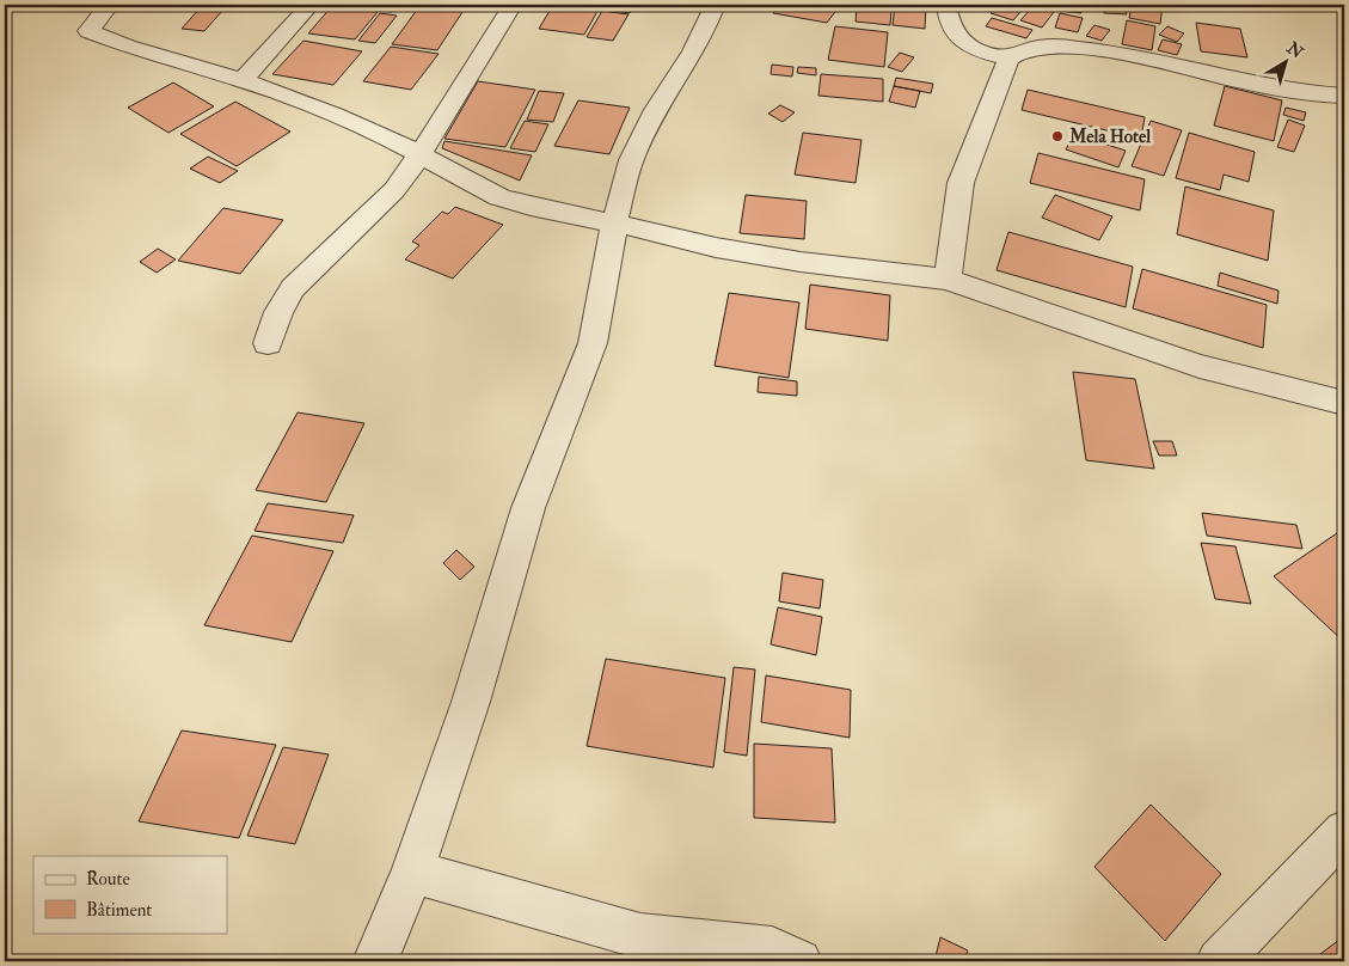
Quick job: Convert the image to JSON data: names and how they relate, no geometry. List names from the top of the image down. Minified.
{"places":["Mela Hotel"],"legend":["Route","Bâtiment"],"north":"top right"}
